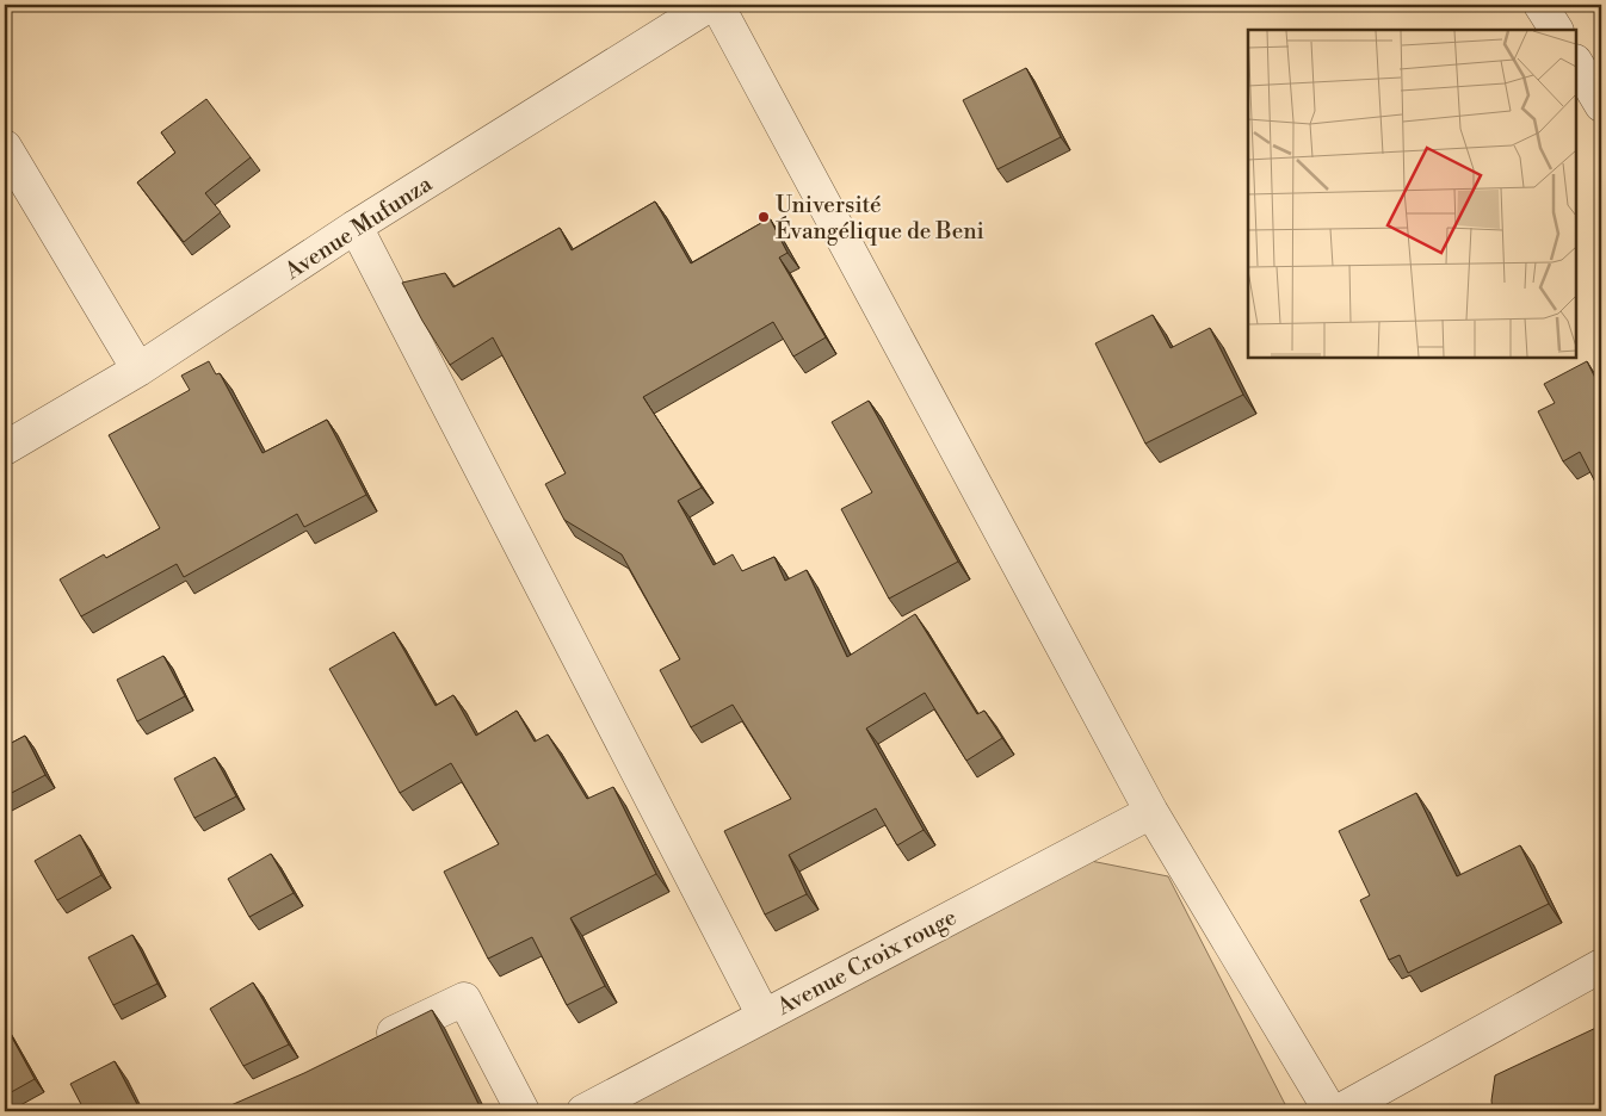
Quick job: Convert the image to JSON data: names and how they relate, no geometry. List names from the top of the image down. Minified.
{"streets":{"street":["Avenue Mufunza","Avenue Croix rouge"]},"places":["Université Évangélique de Beni"]}
